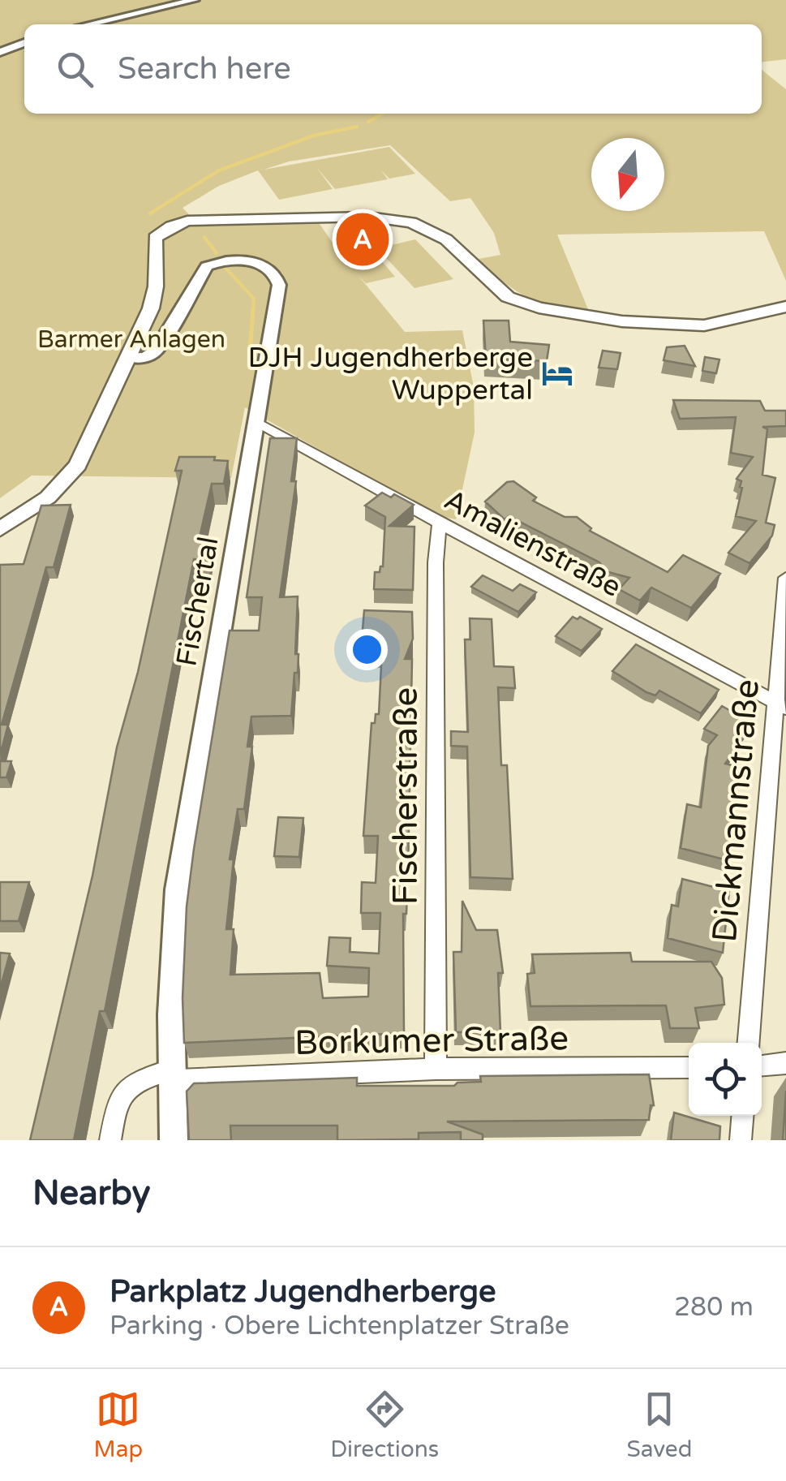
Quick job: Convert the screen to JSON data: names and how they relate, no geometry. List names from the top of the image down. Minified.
{"streets":{"street":["Amalienstraße","Fischertal","Fischerstraße","Dickmannstraße","Borkumer Straße"]},"crossings":[["Amalienstraße","Fischertal"],["Amalienstraße","Fischerstraße"],["Amalienstraße","Dickmannstraße"],["Fischertal","Borkumer Straße"],["Fischerstraße","Borkumer Straße"]],"parks":["Barmer Anlagen"],"places":{"hotel":["DJH Jugendherberge Wuppertal"]},"north":"bottom","page":{"search":"Search here","pins":"A","heading":"Nearby","list":[{"mark":"A","name":"Parkplatz Jugendherberge","note":"Parking · Obere Lichtenplatzer Straße","value":"280 m"}],"nav":["Map","Directions","Saved"]}}
